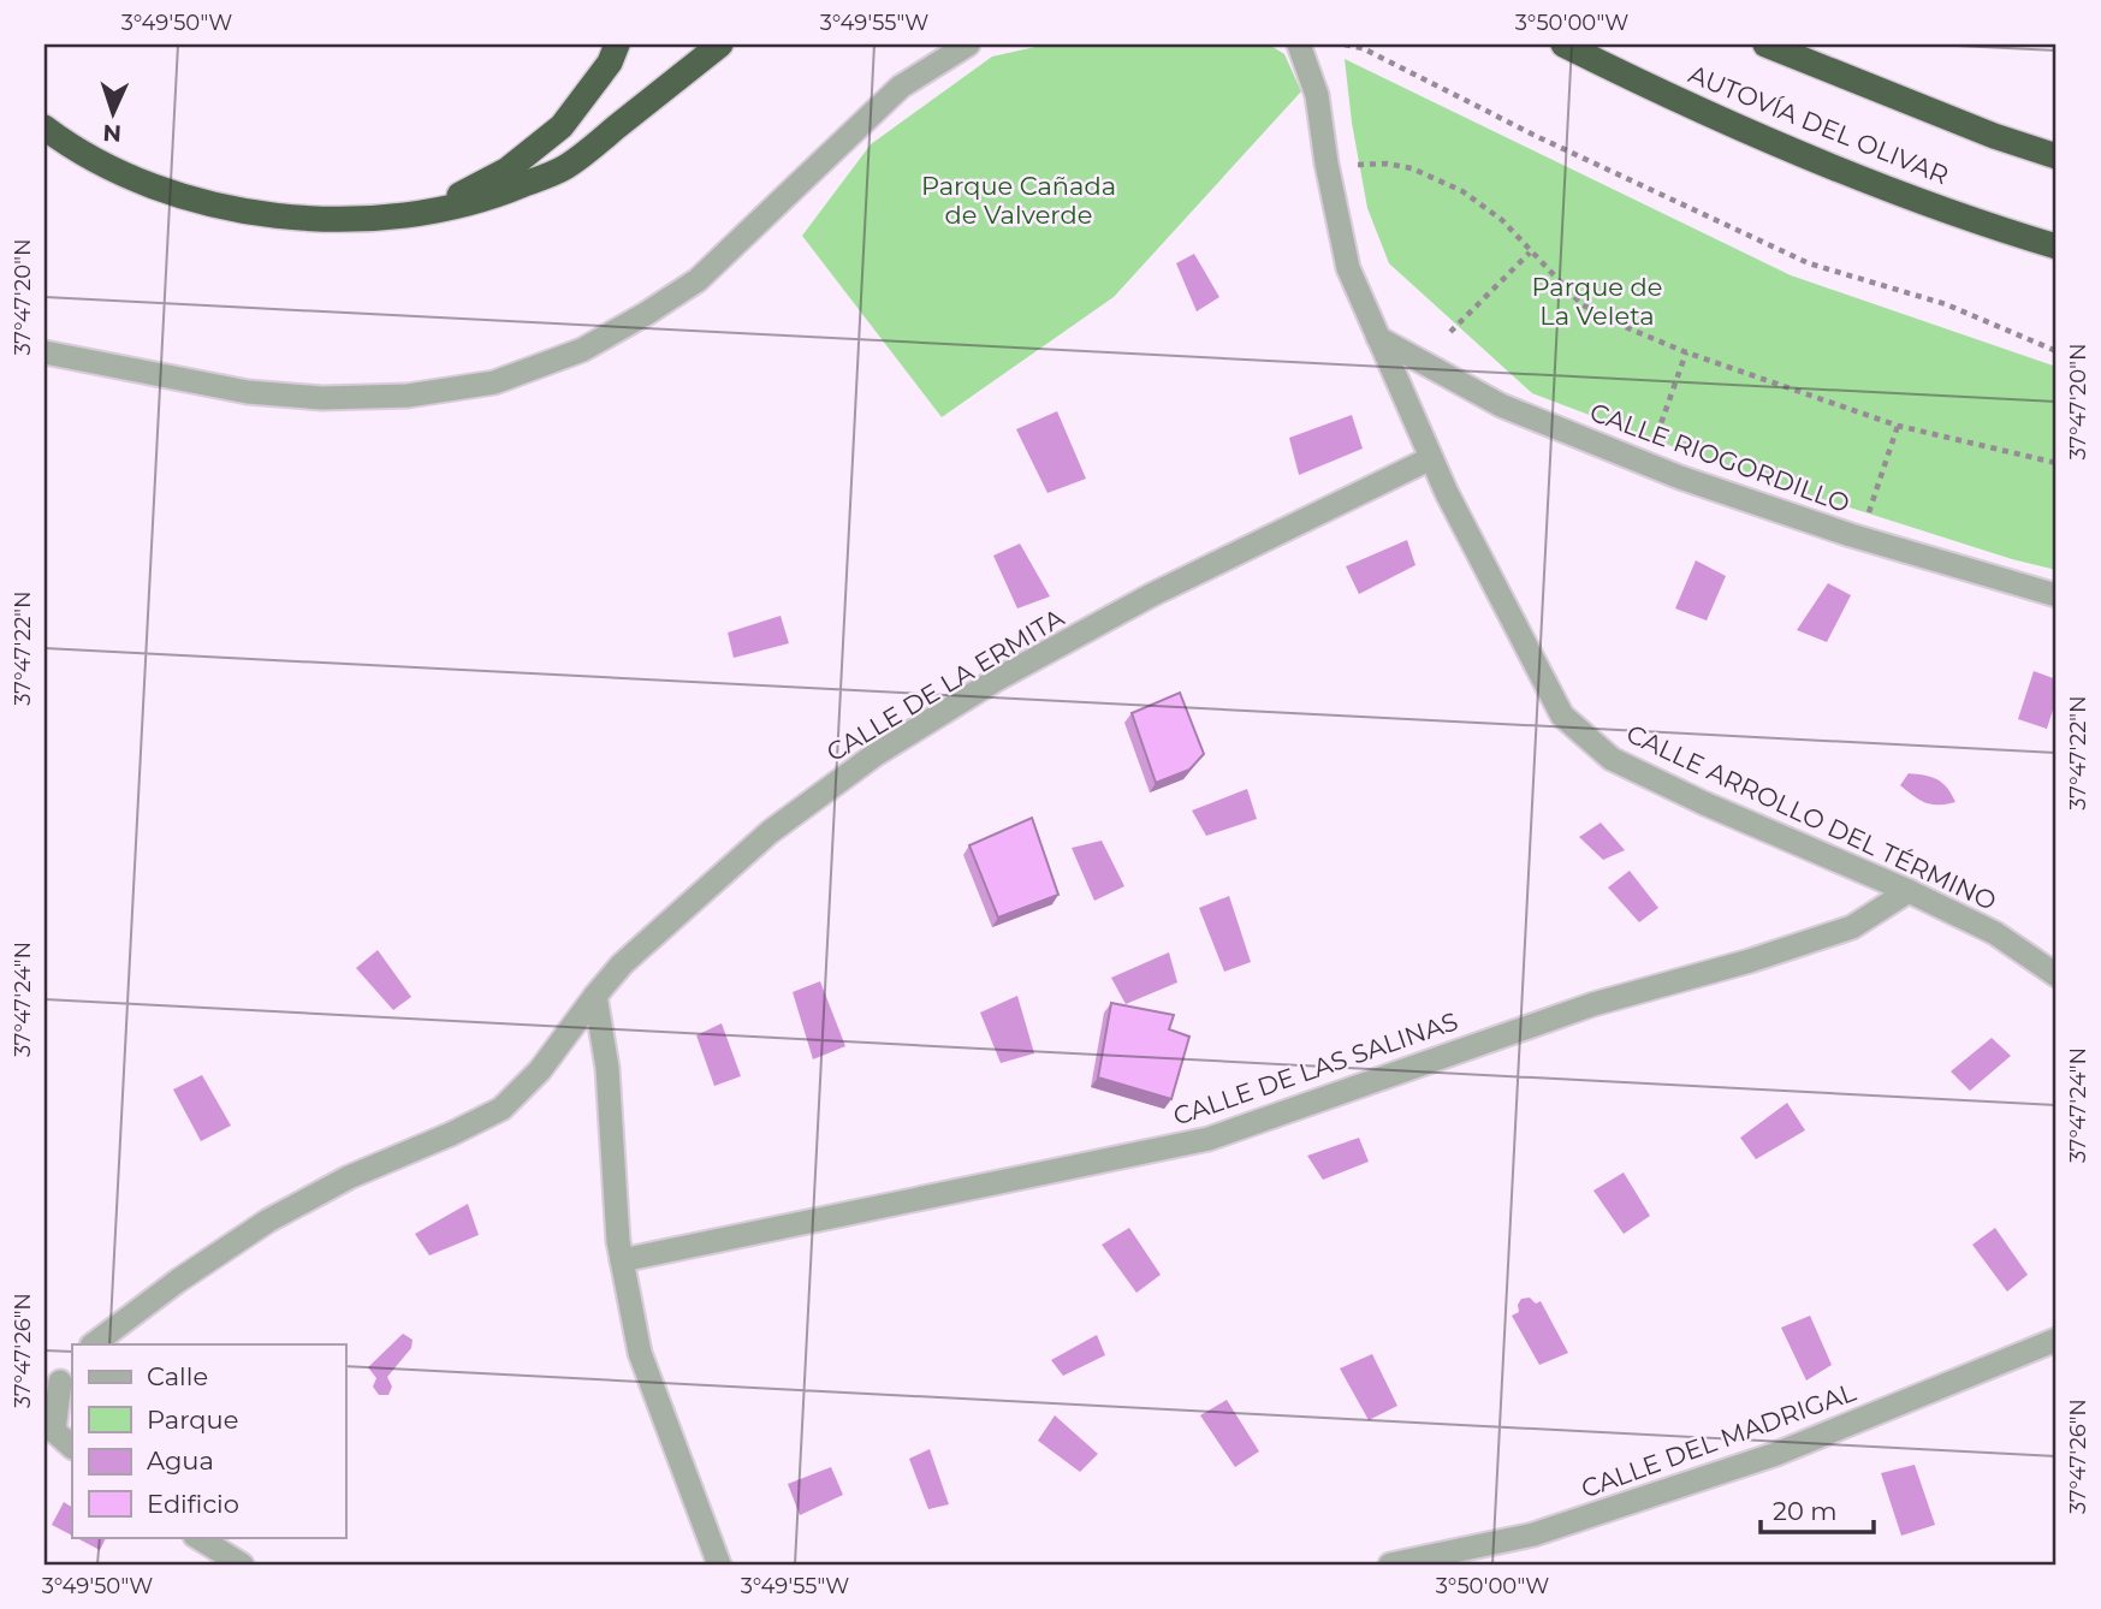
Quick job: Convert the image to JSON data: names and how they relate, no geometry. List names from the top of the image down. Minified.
{"streets":{"highway":["AUTOVÍA DEL OLIVAR"],"street":["CALLE RIOGORDILLO","CALLE DE LA ERMITA","CALLE ARROLLO DEL TÉRMINO","CALLE DE LAS SALINAS","CALLE DEL MADRIGAL"]},"crossings":[["CALLE RIOGORDILLO","CALLE ARROLLO DEL TÉRMINO"],["CALLE DE LA ERMITA","CALLE ARROLLO DEL TÉRMINO"],["CALLE ARROLLO DEL TÉRMINO","CALLE DE LAS SALINAS"]],"parks":["Parque Cañada de Valverde","Parque de La Veleta"],"legend":["Calle","Parque","Agua","Edificio"],"scale_bar":"20 m","north":"bottom","coordinates":["3°49'50\"W","3°49'55\"W","3°50'00\"W","37°47'20\"N","37°47'22\"N","37°47'24\"N","37°47'26\"N"]}
